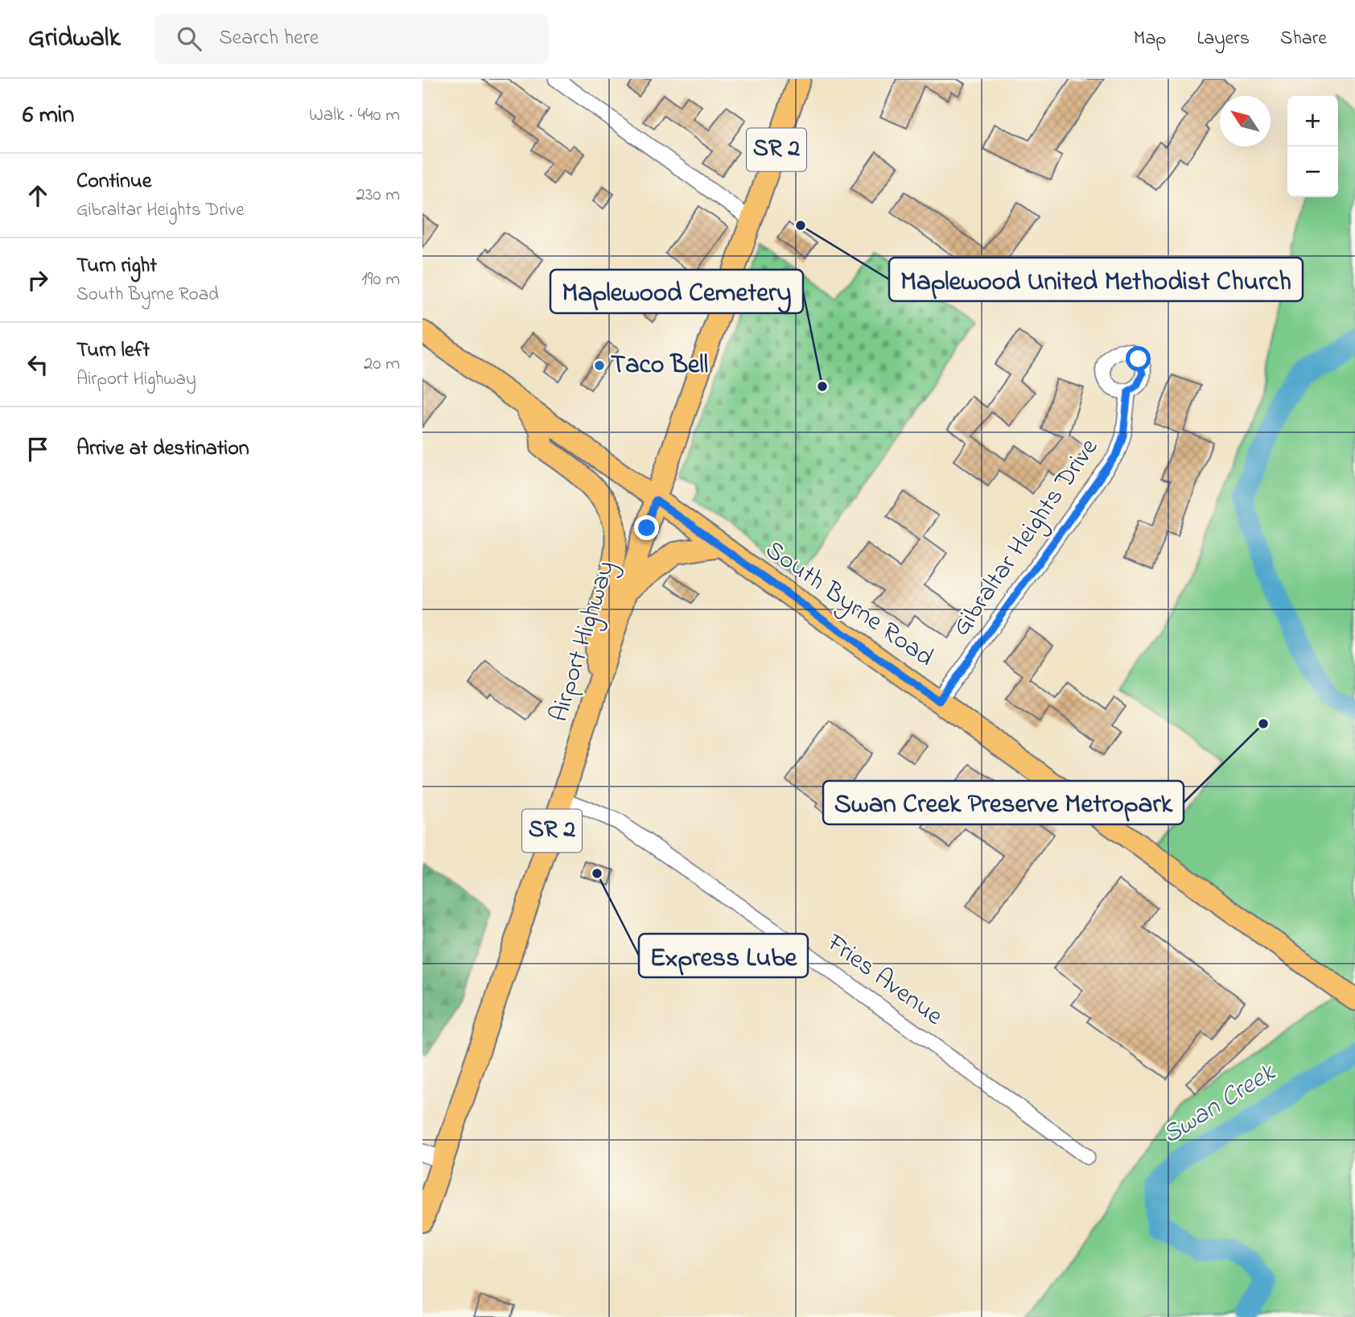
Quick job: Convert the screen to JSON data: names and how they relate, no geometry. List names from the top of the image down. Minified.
{"streets":{"main road":["SR 2","South Byrne Road","Airport Highway"],"street":["Gibraltar Heights Drive","Fries Avenue"]},"crossings":[["Gibraltar Heights Drive","South Byrne Road"],["South Byrne Road","Airport Highway"],["Airport Highway","Fries Avenue"]],"water":["Swan Creek"],"places":["Maplewood United Methodist Church","Taco Bell","Maplewood Cemetery","Swan Creek Preserve Metropark","Express Lube"],"north":"top left","page":{"header":"Gridwalk","search":"Search here","nav":["Map","Layers","Share"],"heading":["6 min","Walk · 440 m"],"map_buttons":["+","−"],"list":[["Continue","Gibraltar Heights Drive","230 m"],["Turn right","South Byrne Road","190 m"],["Turn left","Airport Highway","20 m"],"Arrive at destination"]}}
